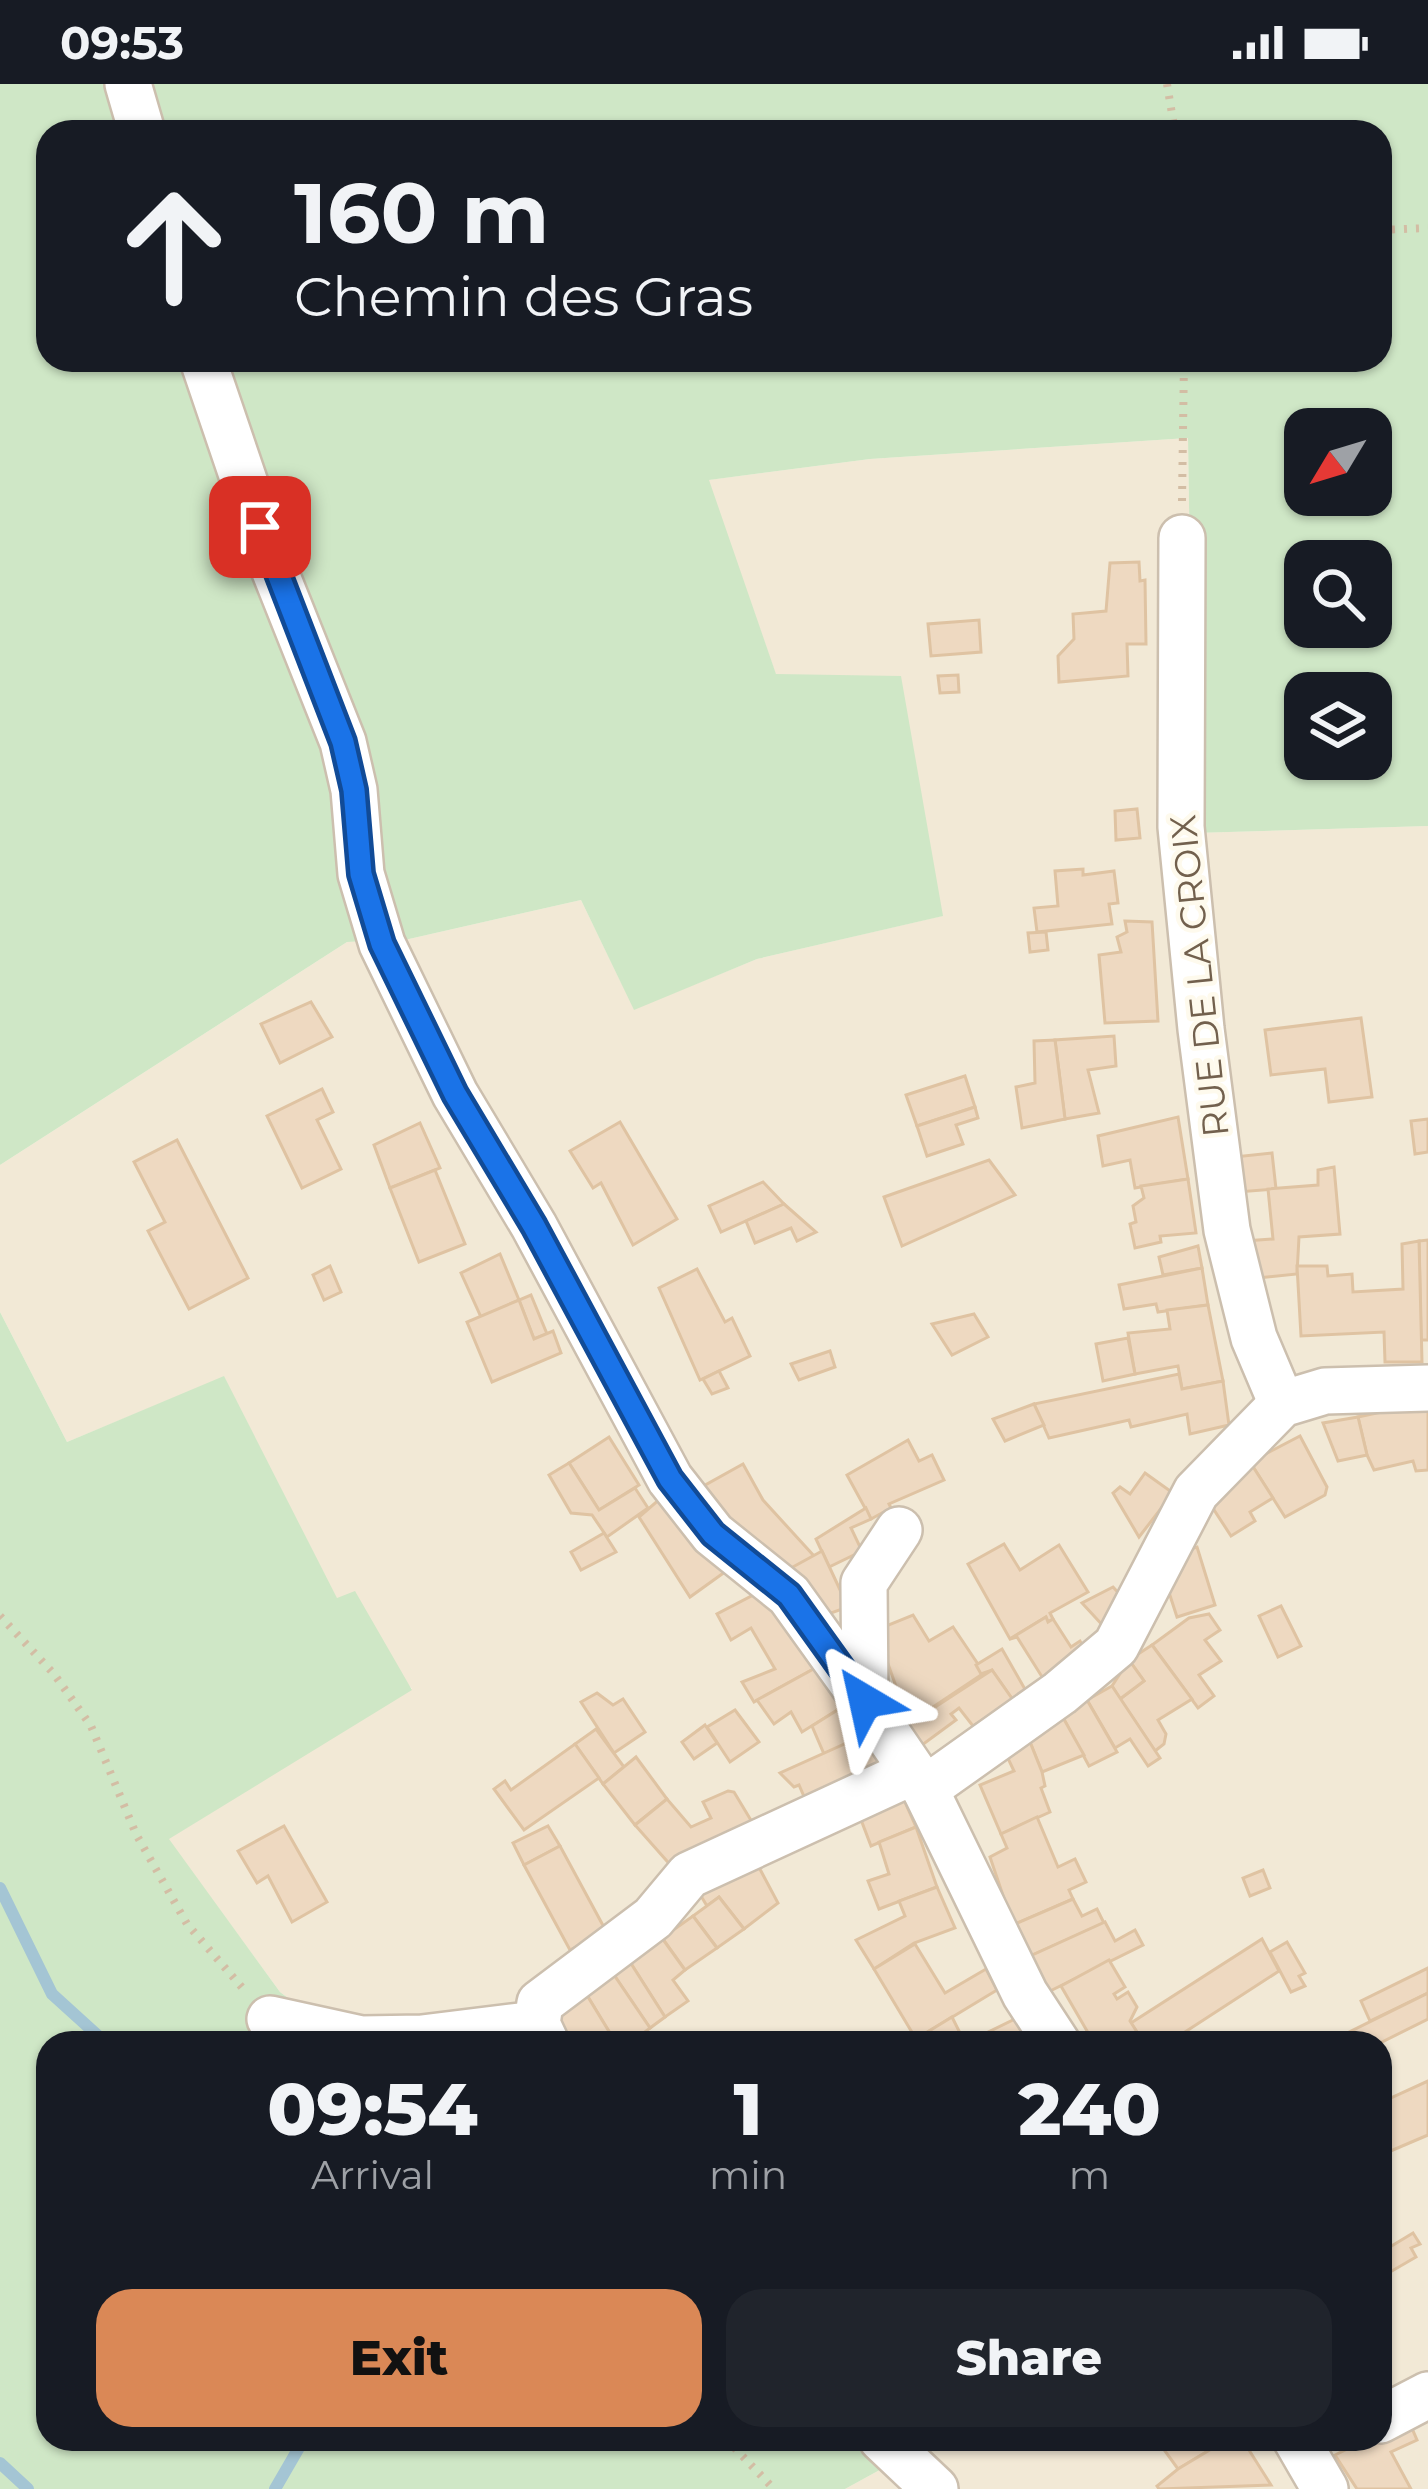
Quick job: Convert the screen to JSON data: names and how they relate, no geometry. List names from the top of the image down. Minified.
{"streets":{"street":["RUE DE LA CROIX"]},"north":"bottom left","page":{"status":"09:53","turn":["160 m","Chemin des Gras"],"eta":["09:54","Arrival","1","min","240","m"],"buttons":["Exit","Share"]}}
